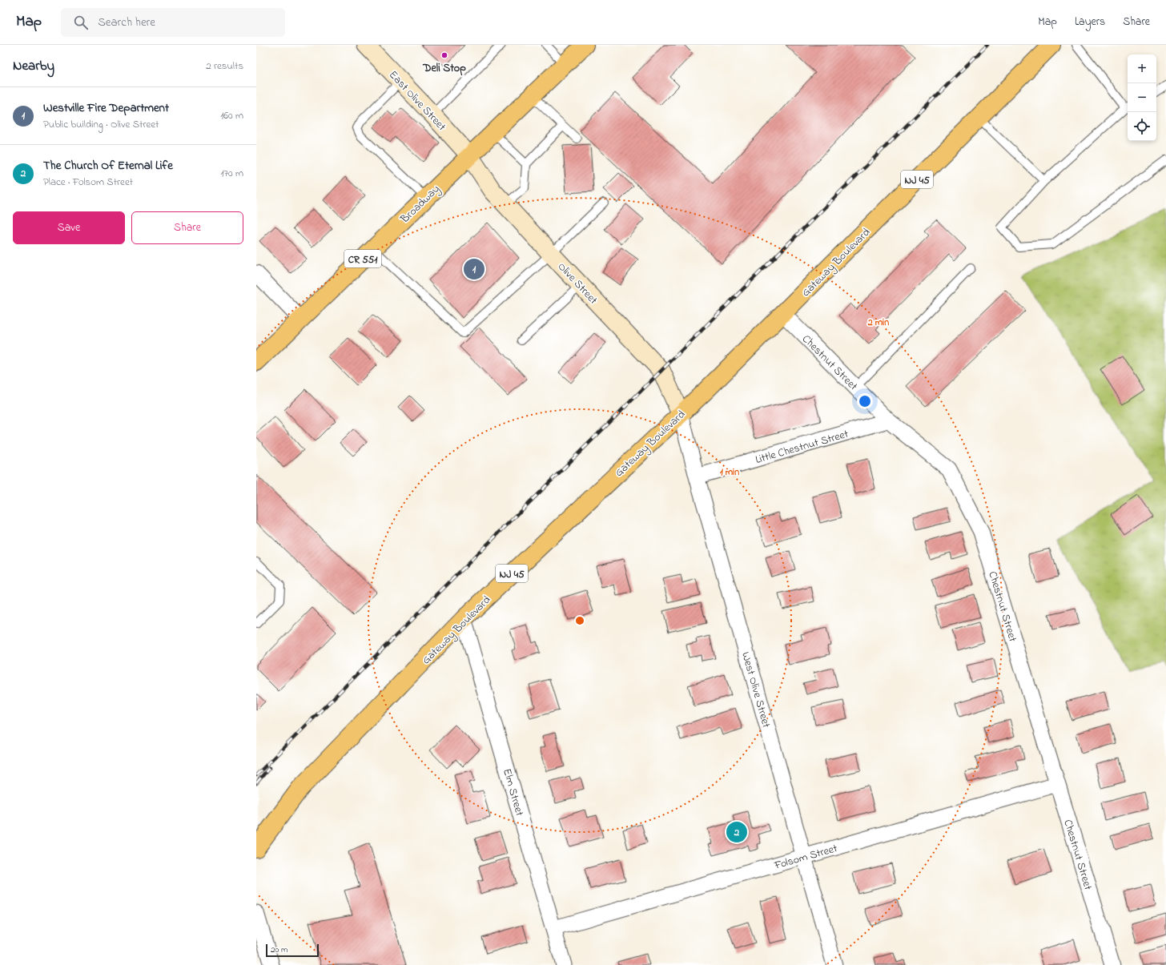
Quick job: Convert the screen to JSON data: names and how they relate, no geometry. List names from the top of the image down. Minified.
{"streets":{"main road":["NJ 45","Broadway","CR 551","Gateway Boulevard"],"street":["East Olive Street","Olive Street","Chestnut Street","Little Chestnut Street","West Olive Street","Elm Street","Folsom Street"]},"crossings":[["East Olive Street","Broadway"],["East Olive Street","Olive Street"],["Broadway","Olive Street"],["Gateway Boulevard","Olive Street"],["Gateway Boulevard","Chestnut Street"],["Gateway Boulevard","West Olive Street"],["Gateway Boulevard","Elm Street"],["Olive Street","West Olive Street"],["Chestnut Street","Little Chestnut Street"],["Chestnut Street","Folsom Street"],["Little Chestnut Street","West Olive Street"],["West Olive Street","Folsom Street"],["Elm Street","Folsom Street"]],"places":["Deli Stop"],"scale_bar":"20 m","page":{"header":"Map","search":"Search here","nav":["Map","Layers","Share"],"heading":["Nearby","2 results"],"map_buttons":["+","−"],"list":[{"mark":"1","name":"Westville Fire Department","note":"Public building · Olive Street","value":"160 m"},{"mark":"2","name":"The Church Of Eternal Life","note":"Place · Folsom Street","value":"170 m"}],"buttons":["Save","Share"],"pins":["1","2"],"scale":"20 m"},"rings":["2 min","1 min"]}
